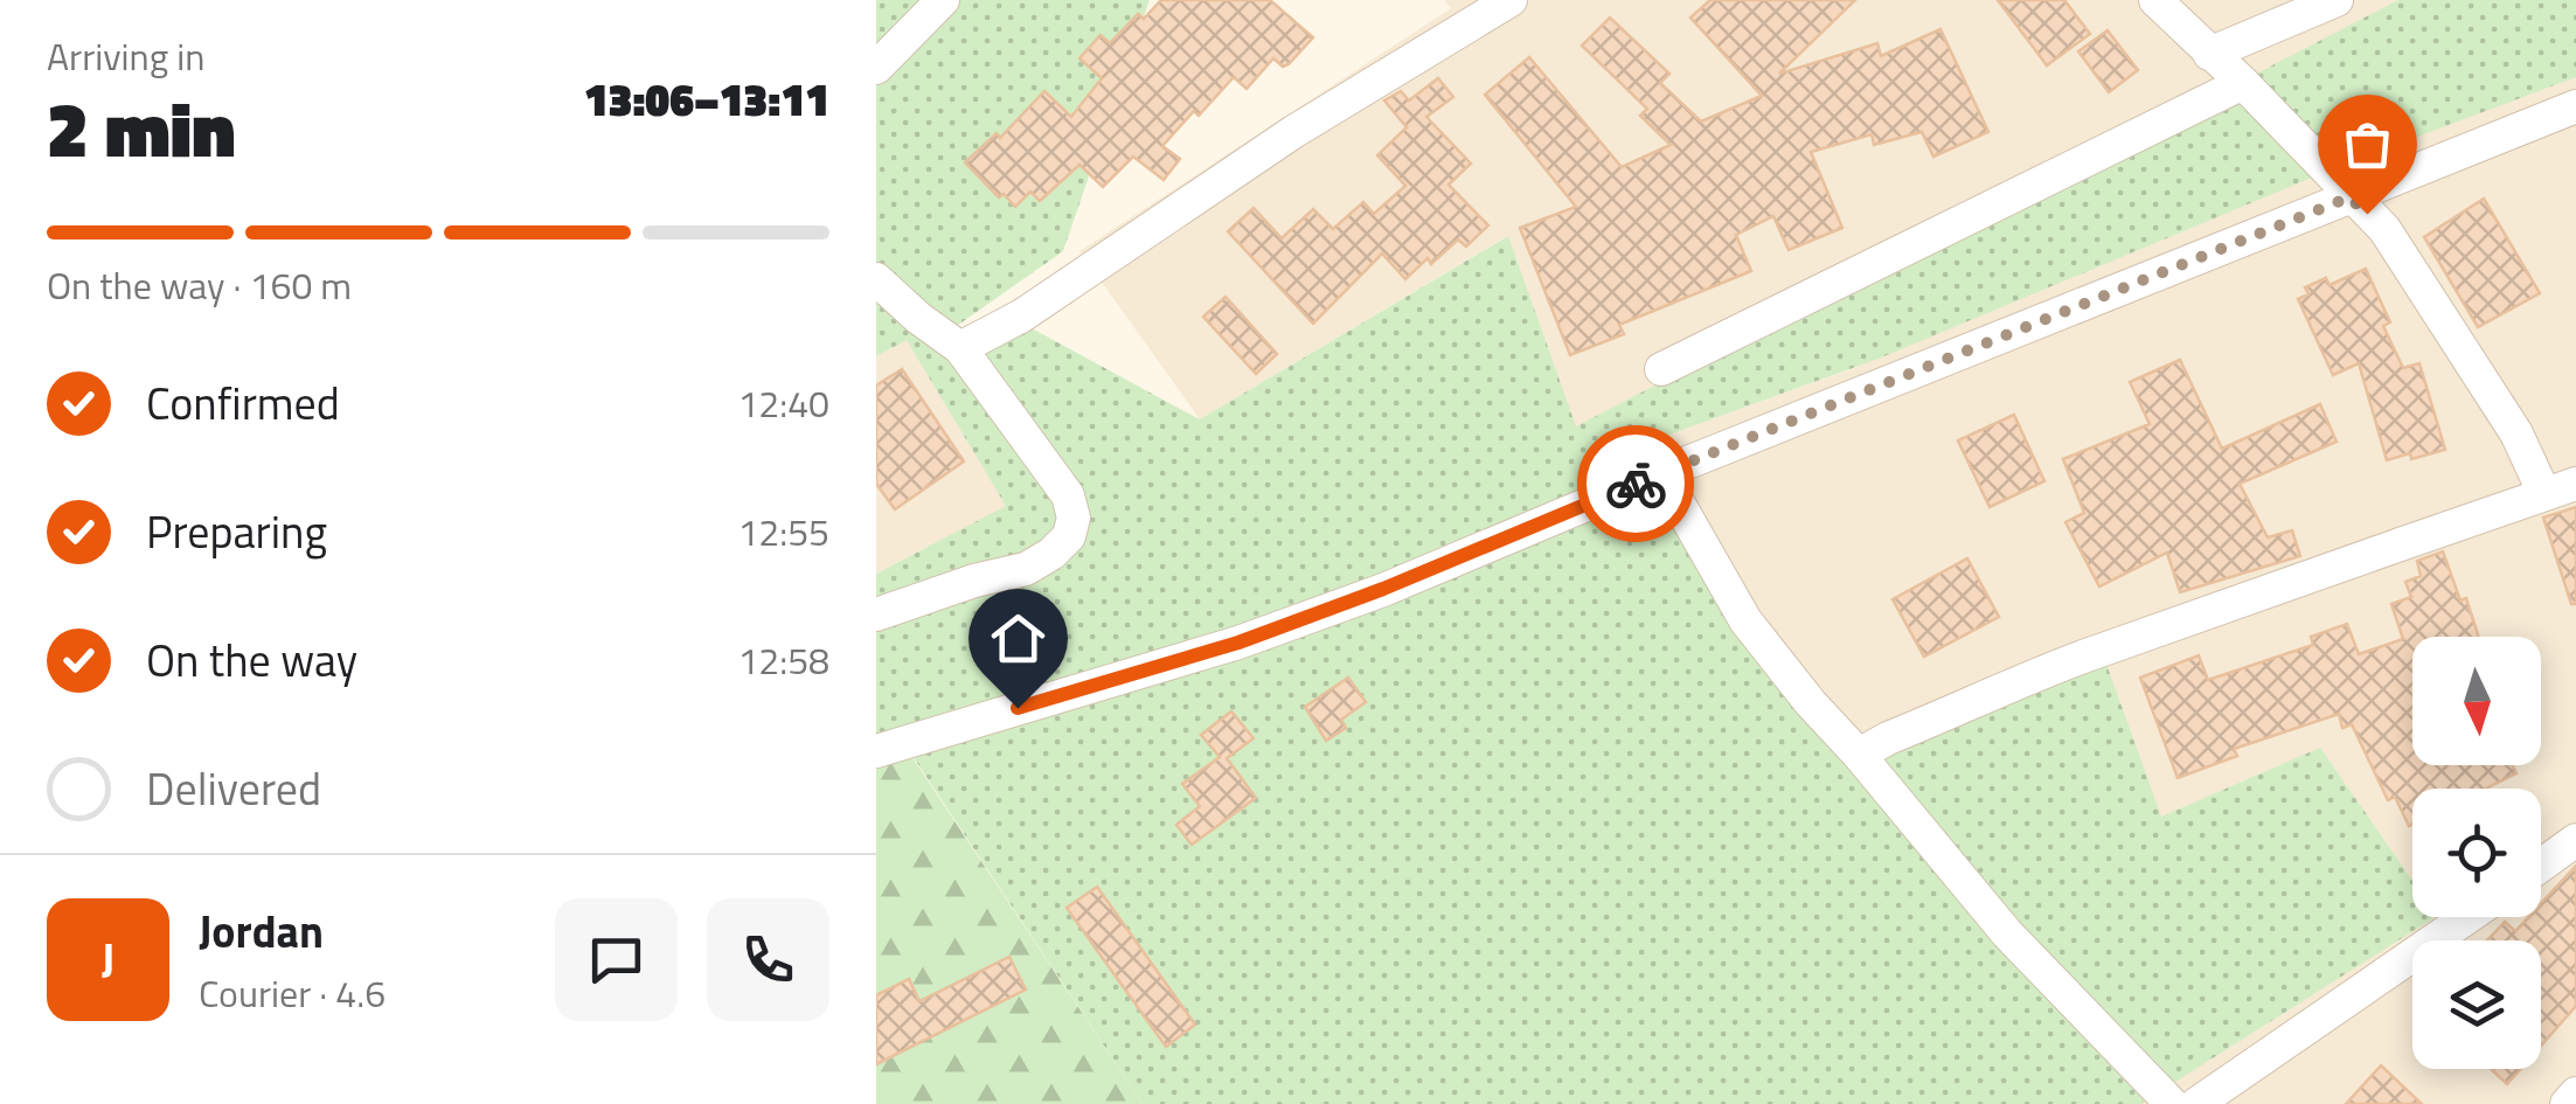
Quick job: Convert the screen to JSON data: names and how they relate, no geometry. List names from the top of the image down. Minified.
{"north":"bottom","page":{"heading":["2 min","Arriving in","13:06–13:11"],"panel":["Jordan","Courier · 4.6"],"bar":"On the way · 160 m","list":[["Confirmed","12:40"],["Preparing","12:55"],["On the way","12:58"],"Delivered"],"round":"J"}}
